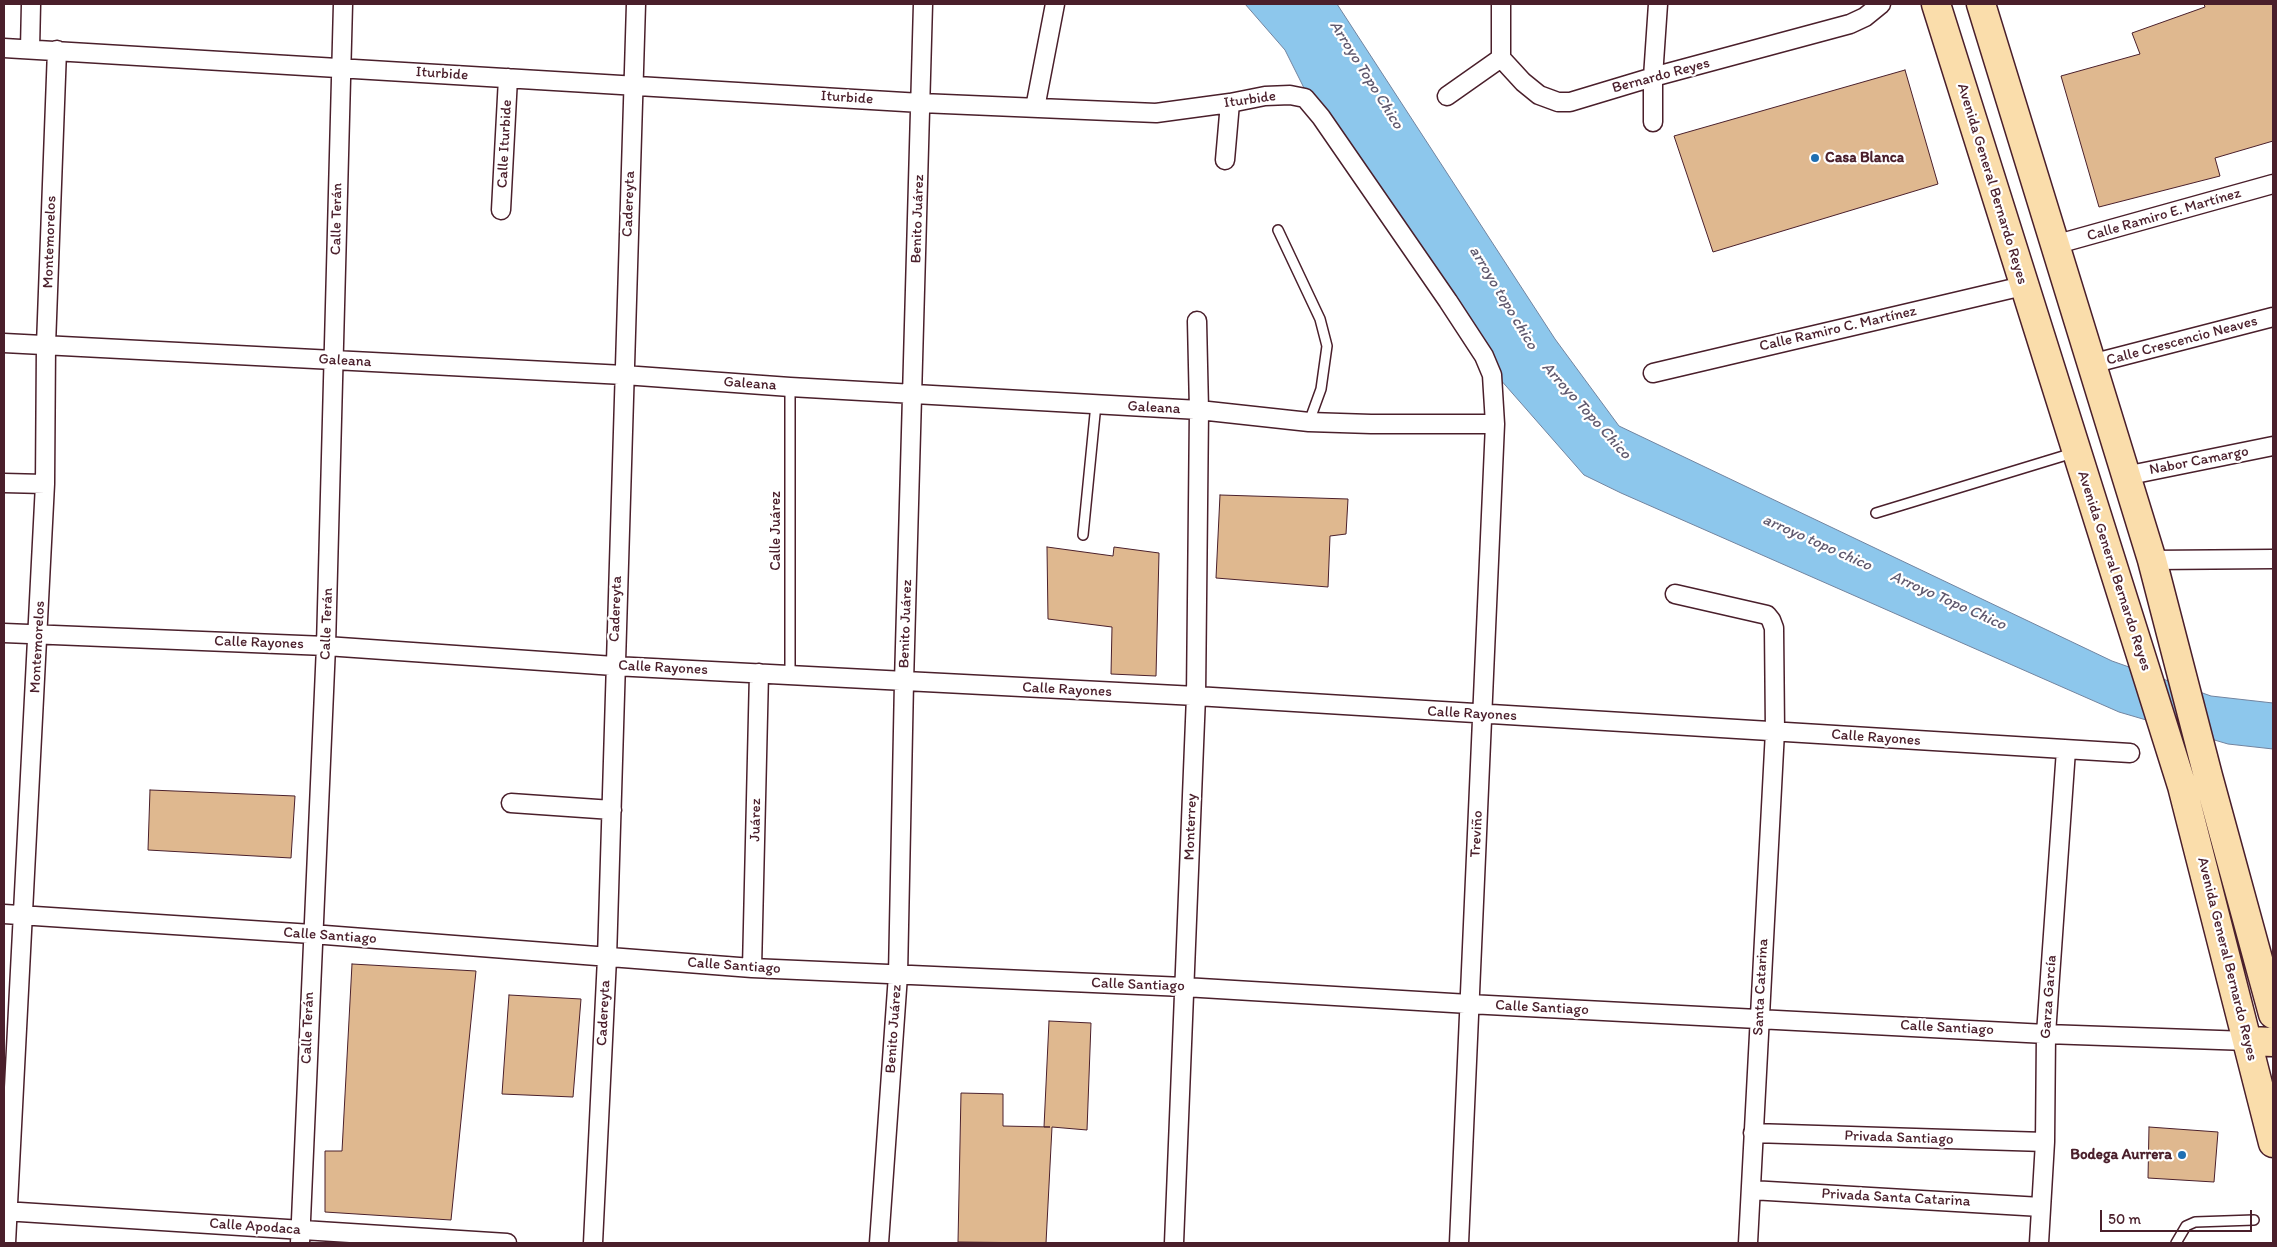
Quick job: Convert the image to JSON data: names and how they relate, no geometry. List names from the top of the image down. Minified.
{"streets":{"main road":["Avenida General Bernardo Reyes"],"street":["Iturbide","Bernardo Reyes","Calle Iturbide","Cadereyta","Calle Ramiro E. Martínez","Calle Terán","Benito Juárez","Montemorelos","Calle Ramiro C. Martínez","Calle Crescencio Neaves","Galeana","Nabor Camargo","Calle Rayones","Juárez","Monterrey","Treviño","Calle Santiago","Santa Catarina","Garza García","Privada Santiago","Privada Santa Catarina","Calle Apodaca"],"lane":["Calle Juárez"]},"crossings":[["Iturbide","Calle Iturbide"],["Iturbide","Cadereyta"],["Iturbide","Calle Terán"],["Iturbide","Benito Juárez"],["Iturbide","Montemorelos"],["Iturbide","Galeana"],["Iturbide","Treviño"],["Avenida General Bernardo Reyes","Calle Ramiro E. Martínez"],["Avenida General Bernardo Reyes","Calle Ramiro C. Martínez"],["Avenida General Bernardo Reyes","Calle Crescencio Neaves"],["Avenida General Bernardo Reyes","Nabor Camargo"],["Avenida General Bernardo Reyes","Calle Santiago"],["Cadereyta","Galeana"],["Cadereyta","Calle Rayones"],["Cadereyta","Calle Santiago"],["Calle Terán","Galeana"],["Calle Terán","Calle Rayones"],["Calle Terán","Calle Santiago"],["Calle Terán","Calle Apodaca"],["Benito Juárez","Galeana"],["Benito Juárez","Calle Rayones"],["Benito Juárez","Calle Santiago"],["Montemorelos","Galeana"],["Montemorelos","Calle Rayones"],["Montemorelos","Calle Santiago"],["Montemorelos","Calle Apodaca"],["Galeana","Calle Juárez"],["Galeana","Monterrey"],["Galeana","Treviño"],["Calle Juárez","Calle Rayones"],["Calle Rayones","Juárez"],["Calle Rayones","Monterrey"],["Calle Rayones","Treviño"],["Calle Rayones","Santa Catarina"],["Calle Rayones","Garza García"],["Juárez","Calle Santiago"],["Monterrey","Calle Santiago"],["Treviño","Calle Santiago"],["Calle Santiago","Santa Catarina"],["Calle Santiago","Garza García"],["Santa Catarina","Privada Santiago"],["Santa Catarina","Privada Santa Catarina"],["Garza García","Privada Santiago"],["Garza García","Privada Santa Catarina"]],"water":["Arroyo Topo Chico","arroyo topo chico"],"places":["Casa Blanca","Bodega Aurrera"],"scale_bar":"50 m"}
